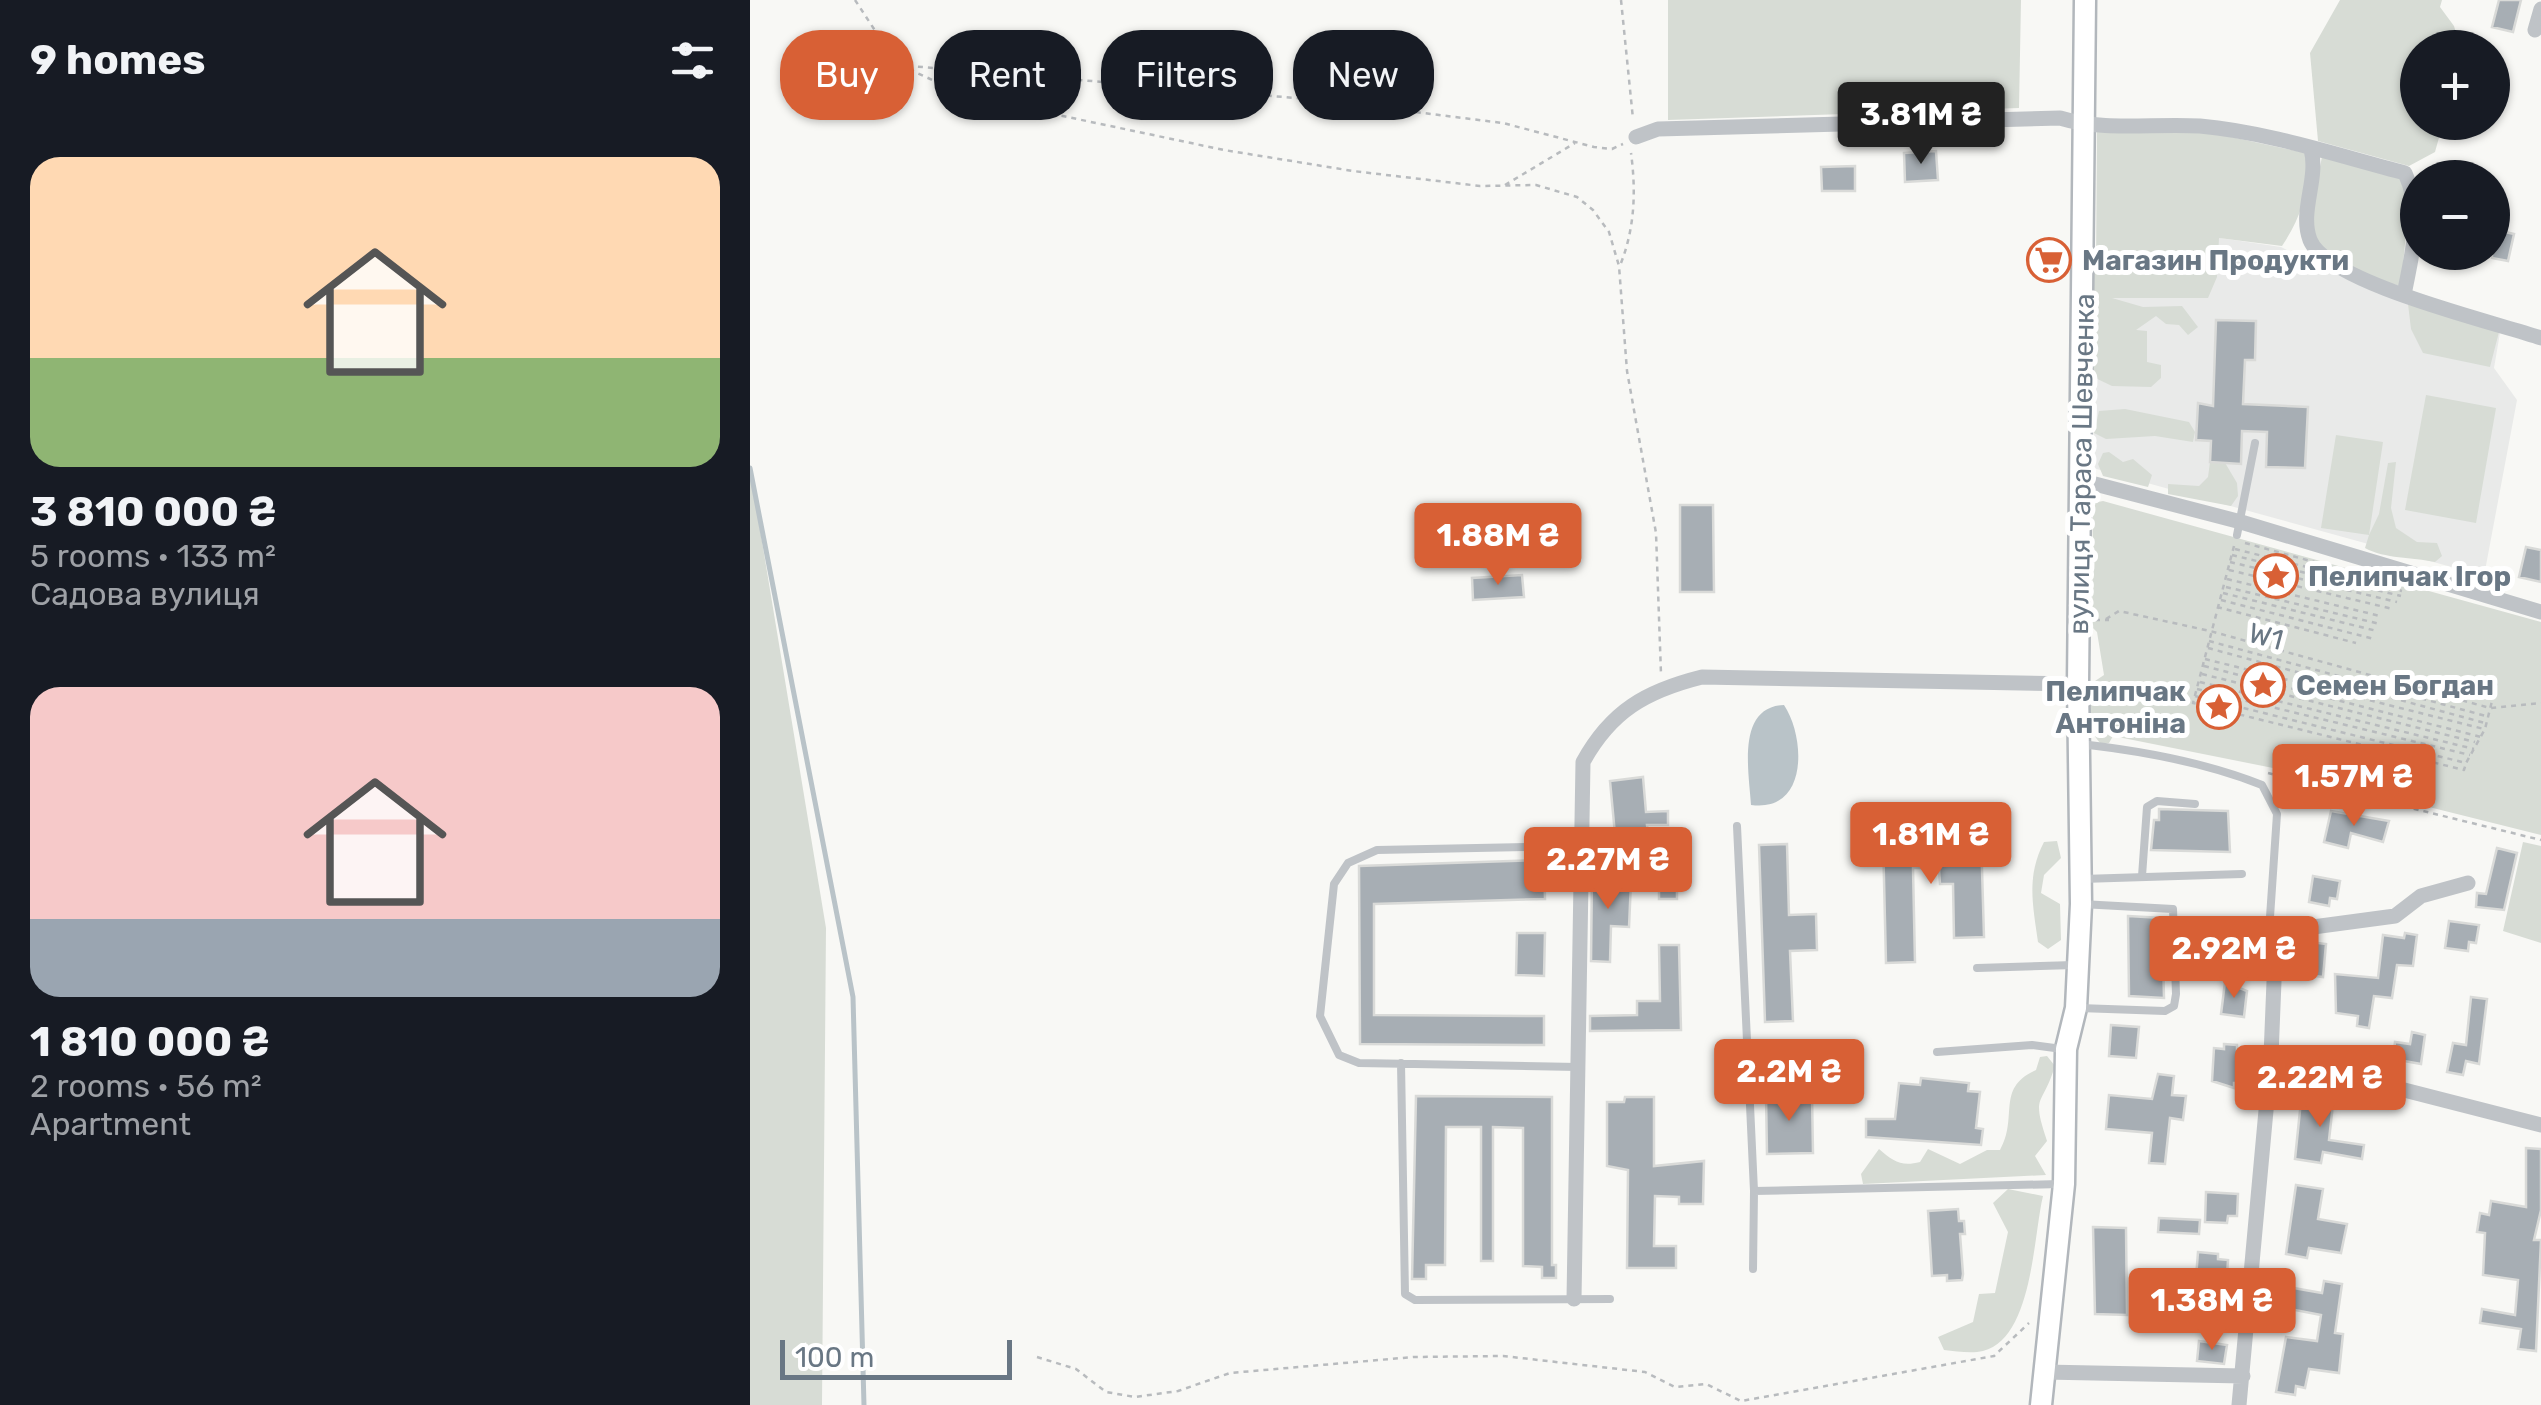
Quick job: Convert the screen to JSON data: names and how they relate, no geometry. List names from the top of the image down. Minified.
{"streets":{"street":["вулиця Тараса Шевченка"],"path":["W1"]},"places":{"supermarket":["Магазин Продукти"],"place":["Пелипчак Ігор","Семен Богдан","Пелипчак Антоніна"]},"scale_bar":"100 m","page":{"heading":"9 homes","map_buttons":["+","−"],"chip":["Buy","Rent","Filters","New"],"price":["3.81M ₴","1.88M ₴","1.57M ₴","1.81M ₴","2.27M ₴","2.92M ₴","2.2M ₴","2.22M ₴","1.38M ₴"],"list":[{"name":"3 810 000 ₴","note":"5 rooms · 133 m² · Садова вулиця"},{"name":"1 810 000 ₴","note":"2 rooms · 56 m² · Apartment"}],"scale":"100 m"}}
